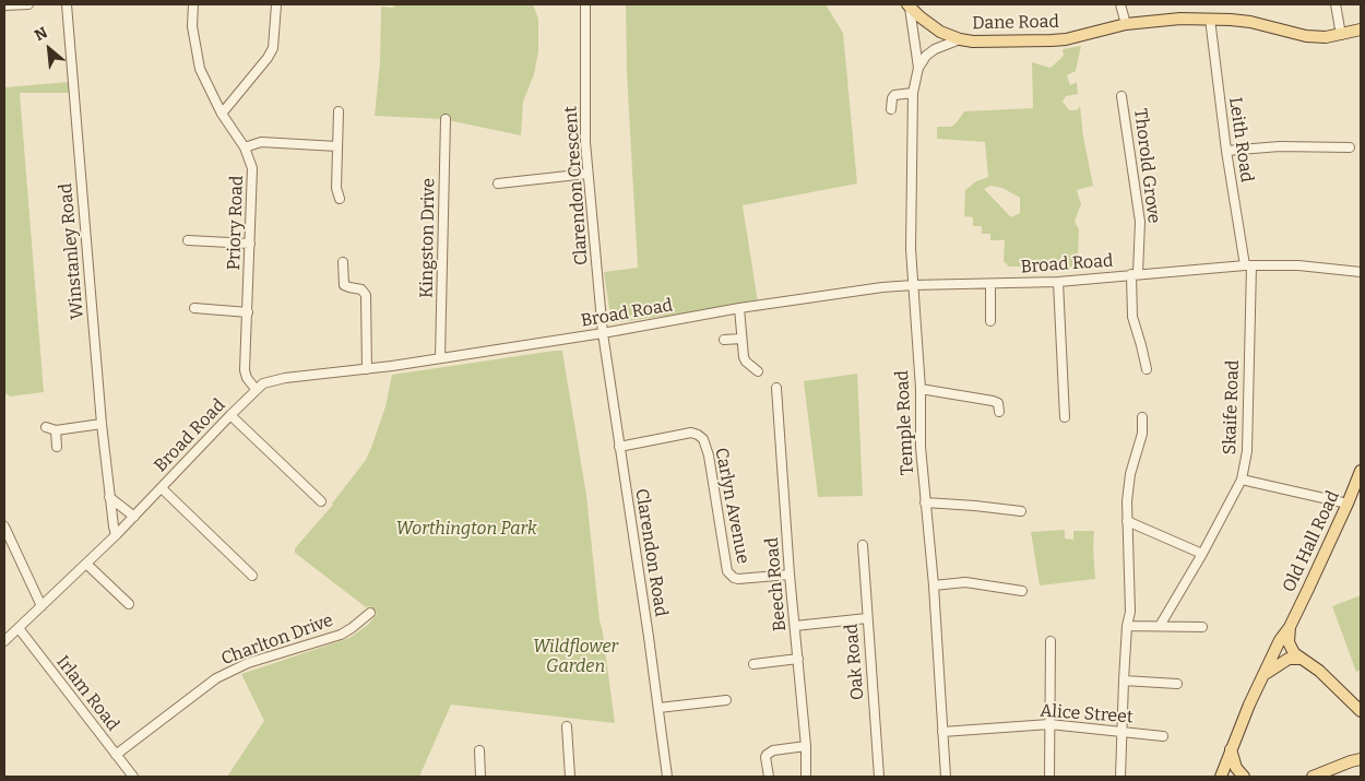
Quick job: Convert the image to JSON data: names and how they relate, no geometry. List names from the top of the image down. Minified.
{"streets":{"main road":["Dane Road","Old Hall Road"],"street":["Leith Road","Thorold Grove","Clarendon Crescent","Priory Road","Kingston Drive","Winstanley Road","Broad Road","Skaife Road","Temple Road","Carlyn Avenue","Clarendon Road","Beech Road","Charlton Drive","Oak Road","Irlam Road","Alice Street"]},"crossings":[["Dane Road","Leith Road"],["Dane Road","Temple Road"],["Leith Road","Broad Road"],["Leith Road","Skaife Road"],["Thorold Grove","Broad Road"],["Clarendon Crescent","Broad Road"],["Clarendon Crescent","Clarendon Road"],["Priory Road","Broad Road"],["Kingston Drive","Broad Road"],["Winstanley Road","Broad Road"],["Broad Road","Skaife Road"],["Broad Road","Temple Road"],["Broad Road","Clarendon Road"],["Broad Road","Irlam Road"],["Temple Road","Alice Street"],["Carlyn Avenue","Clarendon Road"],["Carlyn Avenue","Beech Road"],["Charlton Drive","Irlam Road"]],"parks":["Worthington Park","Wildflower Garden"],"north":"top left"}
